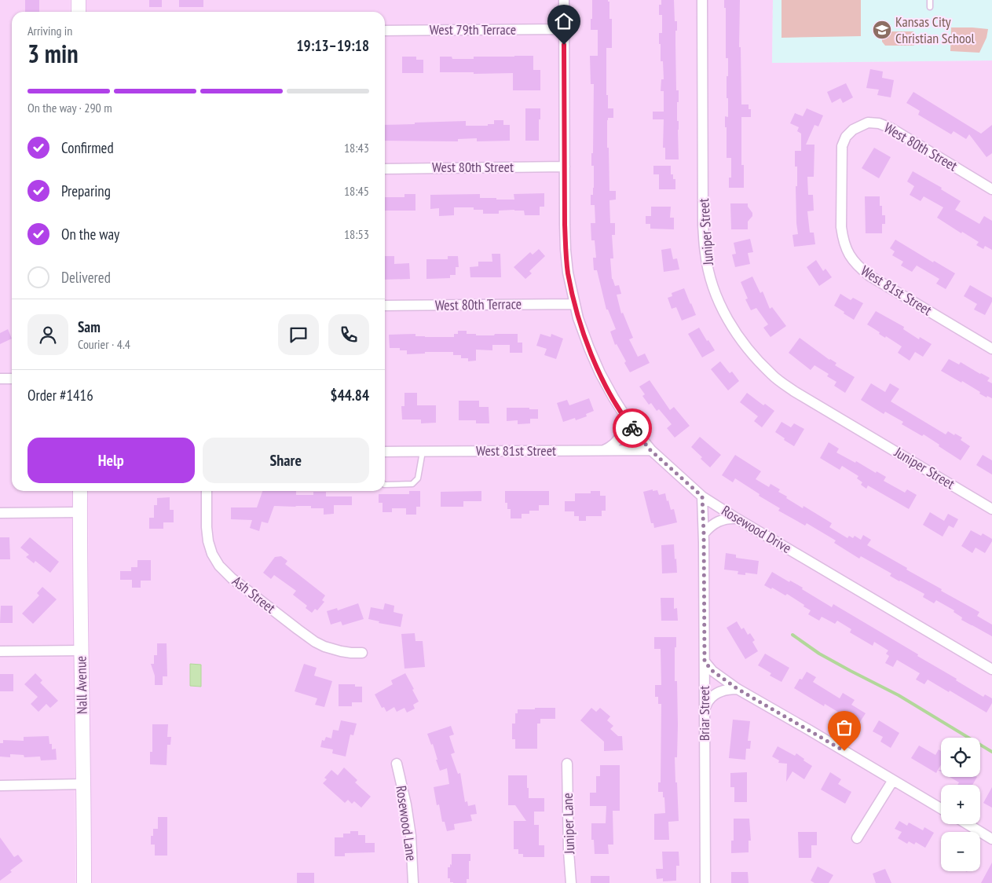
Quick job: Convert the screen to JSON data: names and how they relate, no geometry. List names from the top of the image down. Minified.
{"streets":{"main road":["Nall Avenue"],"street":["West 79th Terrace","West 80th Street","Juniper Street","West 81st Street","West 80th Terrace","Rosewood Drive","Ash Street","Briar Street","Rosewood Lane","Juniper Lane"]},"crossings":[["West 79th Terrace","Rosewood Drive"],["West 80th Street","West 81st Street"],["West 80th Street","Rosewood Drive"],["West 81st Street","Rosewood Drive"],["West 80th Terrace","Rosewood Drive"],["Rosewood Drive","Briar Street"]],"places":{"school or university":["Kansas City Christian School"]},"page":{"heading":["3 min","Arriving in","19:13–19:18"],"panel":["Sam","Courier · 4.4","Order #1416","$44.84"],"bar":"On the way · 290 m","list":[["Confirmed","18:43"],["Preparing","18:45"],["On the way","18:53"],"Delivered"],"buttons":["Help","Share"],"map_buttons":["+","−"]}}
